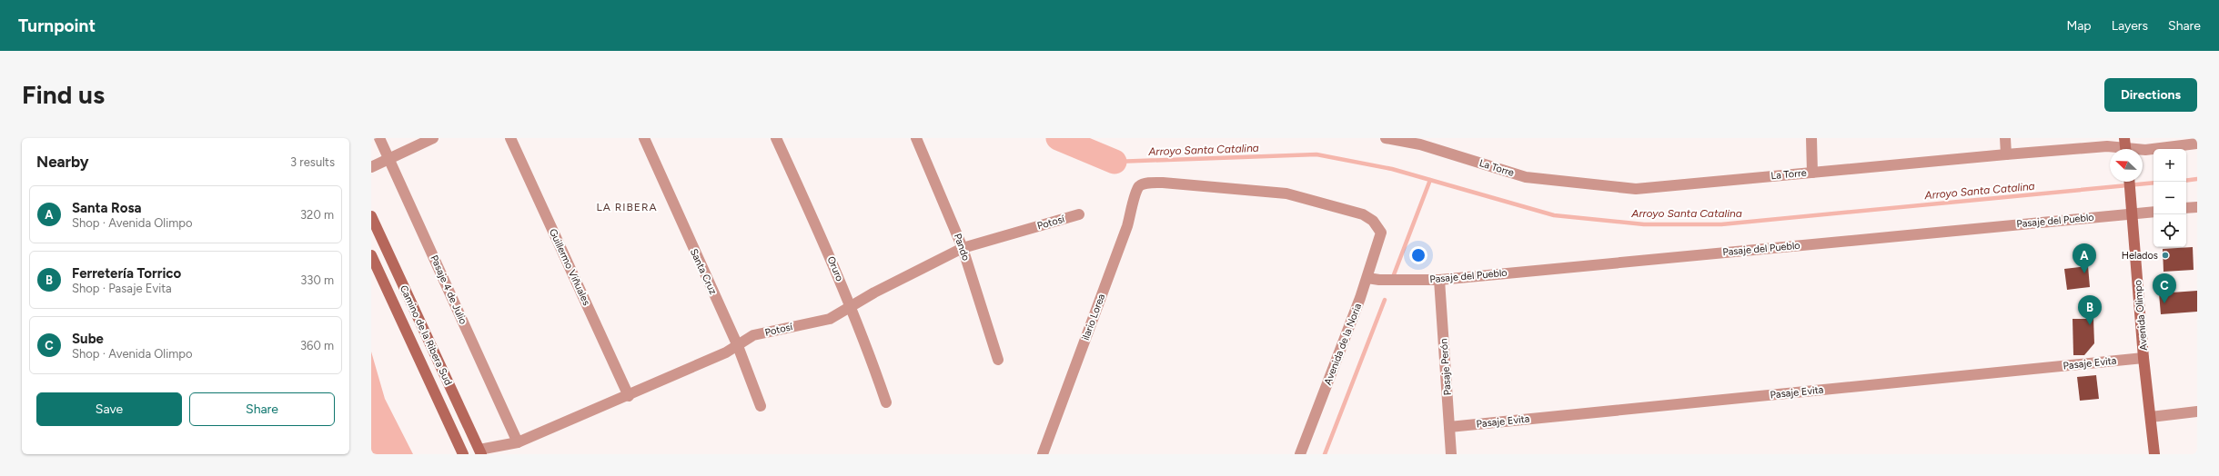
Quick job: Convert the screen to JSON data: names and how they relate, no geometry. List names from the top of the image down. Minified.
{"streets":{"main road":["Avenida Olimpo","Camino de la Ribera Sud"],"street":["La Torre","Pasaje del Pueblo","Potosí","Pando","Guillermo Viñuales","Oruro","Santa Cruz","Pasaje 4 de Julio","ilario Lorea","Avenida de la Noria","Pasaje Evita","Pasaje Perón"]},"crossings":[["Pasaje del Pueblo","Avenida Olimpo"],["Pasaje del Pueblo","Avenida de la Noria"],["Pasaje del Pueblo","Pasaje Perón"],["Potosí","Pando"],["Potosí","Guillermo Viñuales"],["Potosí","Oruro"],["Potosí","Santa Cruz"],["Potosí","Pasaje 4 de Julio"],["Potosí","Camino de la Ribera Sud"],["Avenida Olimpo","Pasaje Evita"],["ilario Lorea","Avenida de la Noria"],["Pasaje Evita","Pasaje Perón"]],"districts":["LA RIBERA"],"water":["Arroyo Santa Catalina"],"places":["Helados"],"north":"top left","page":{"header":"Turnpoint","nav":["Map","Layers","Share"],"buttons":["Directions",["Save","Share"]],"title":"Find us","heading":["Nearby","3 results"],"map_buttons":["+","−"],"list":[{"mark":"A","name":"Santa Rosa","note":"Shop · Avenida Olimpo","value":"320 m"},{"mark":"B","name":"Ferretería Torrico","note":"Shop · Pasaje Evita","value":"330 m"},{"mark":"C","name":"Sube","note":"Shop · Avenida Olimpo","value":"360 m"}],"pins":["A","C","B"]}}
